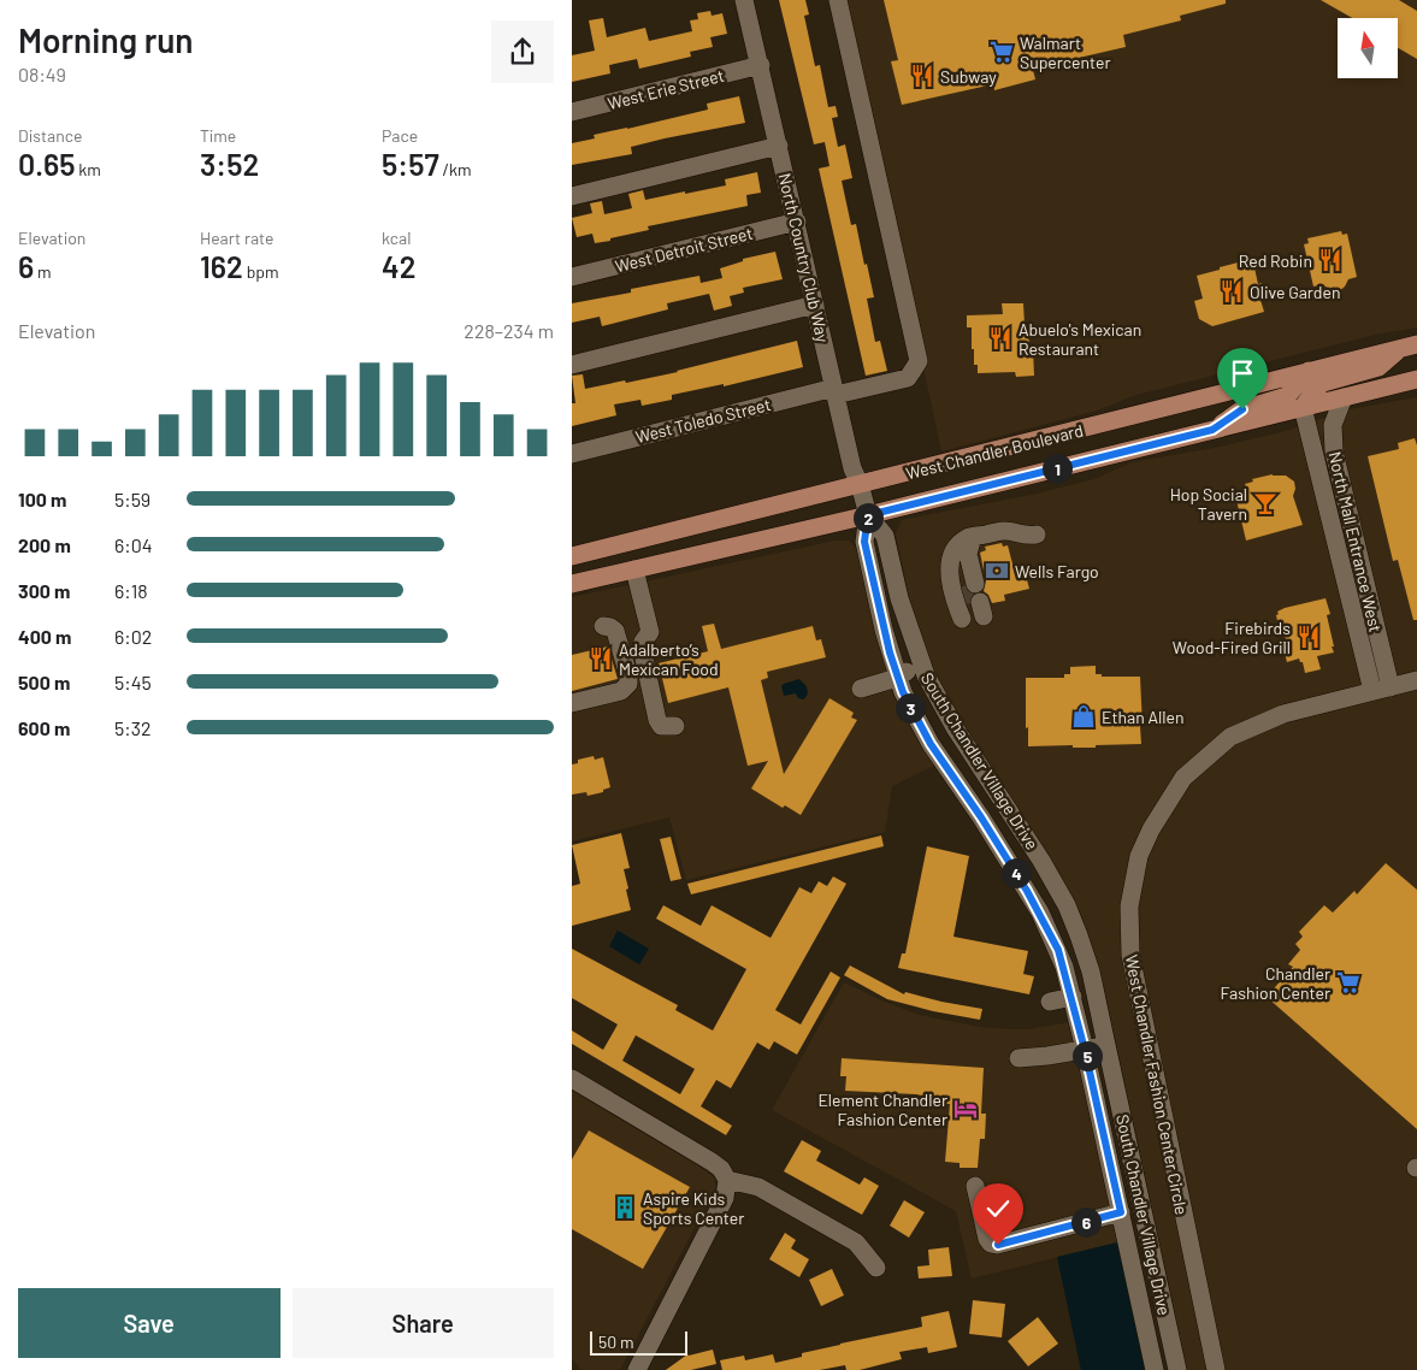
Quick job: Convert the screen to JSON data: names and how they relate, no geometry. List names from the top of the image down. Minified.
{"streets":{"main road":["West Chandler Boulevard"],"street":["West Erie Street","West Detroit Street","North Country Club Way","West Toledo Street","North Mall Entrance West","South Chandler Village Drive","West Chandler Fashion Center Circle"]},"crossings":[["West Erie Street","North Country Club Way"],["West Detroit Street","North Country Club Way"],["North Country Club Way","West Toledo Street"],["North Country Club Way","West Chandler Boulevard"],["North Country Club Way","South Chandler Village Drive"],["West Chandler Boulevard","North Mall Entrance West"],["West Chandler Boulevard","South Chandler Village Drive"],["North Mall Entrance West","West Chandler Fashion Center Circle"]],"places":{"supermarket":["Walmart Supercenter","Chandler Fashion Center"],"restaurant":["Subway","Red Robin","Olive Garden","Abuelo's Mexican Restaurant","Firebirds Wood-Fired Grill","Adalberto’s Mexican Food"],"bar":["Hop Social Tavern"],"bank":["Wells Fargo"],"shop":["Ethan Allen"],"hotel":["Element Chandler Fashion Center"],"building":["Aspire Kids Sports Center"]},"scale_bar":"50 m","north":"top","page":{"heading":["Morning run","08:49"],"stats":[["Distance","0.65 km"],["Time","3:52"],["Pace","5:57 /km"],["Elevation","6 m"],["Heart rate","162 bpm"],["kcal","42"]],"chart":["Elevation","228–234 m"],"pins":["1","2","3","4","5","6"],"list":[{"name":"100 m","note":"5:59"},{"name":"200 m","note":"6:04"},{"name":"300 m","note":"6:18"},{"name":"400 m","note":"6:02"},{"name":"500 m","note":"5:45"},{"name":"600 m","note":"5:32"}],"buttons":["Save","Share"],"scale":"50 m"}}
